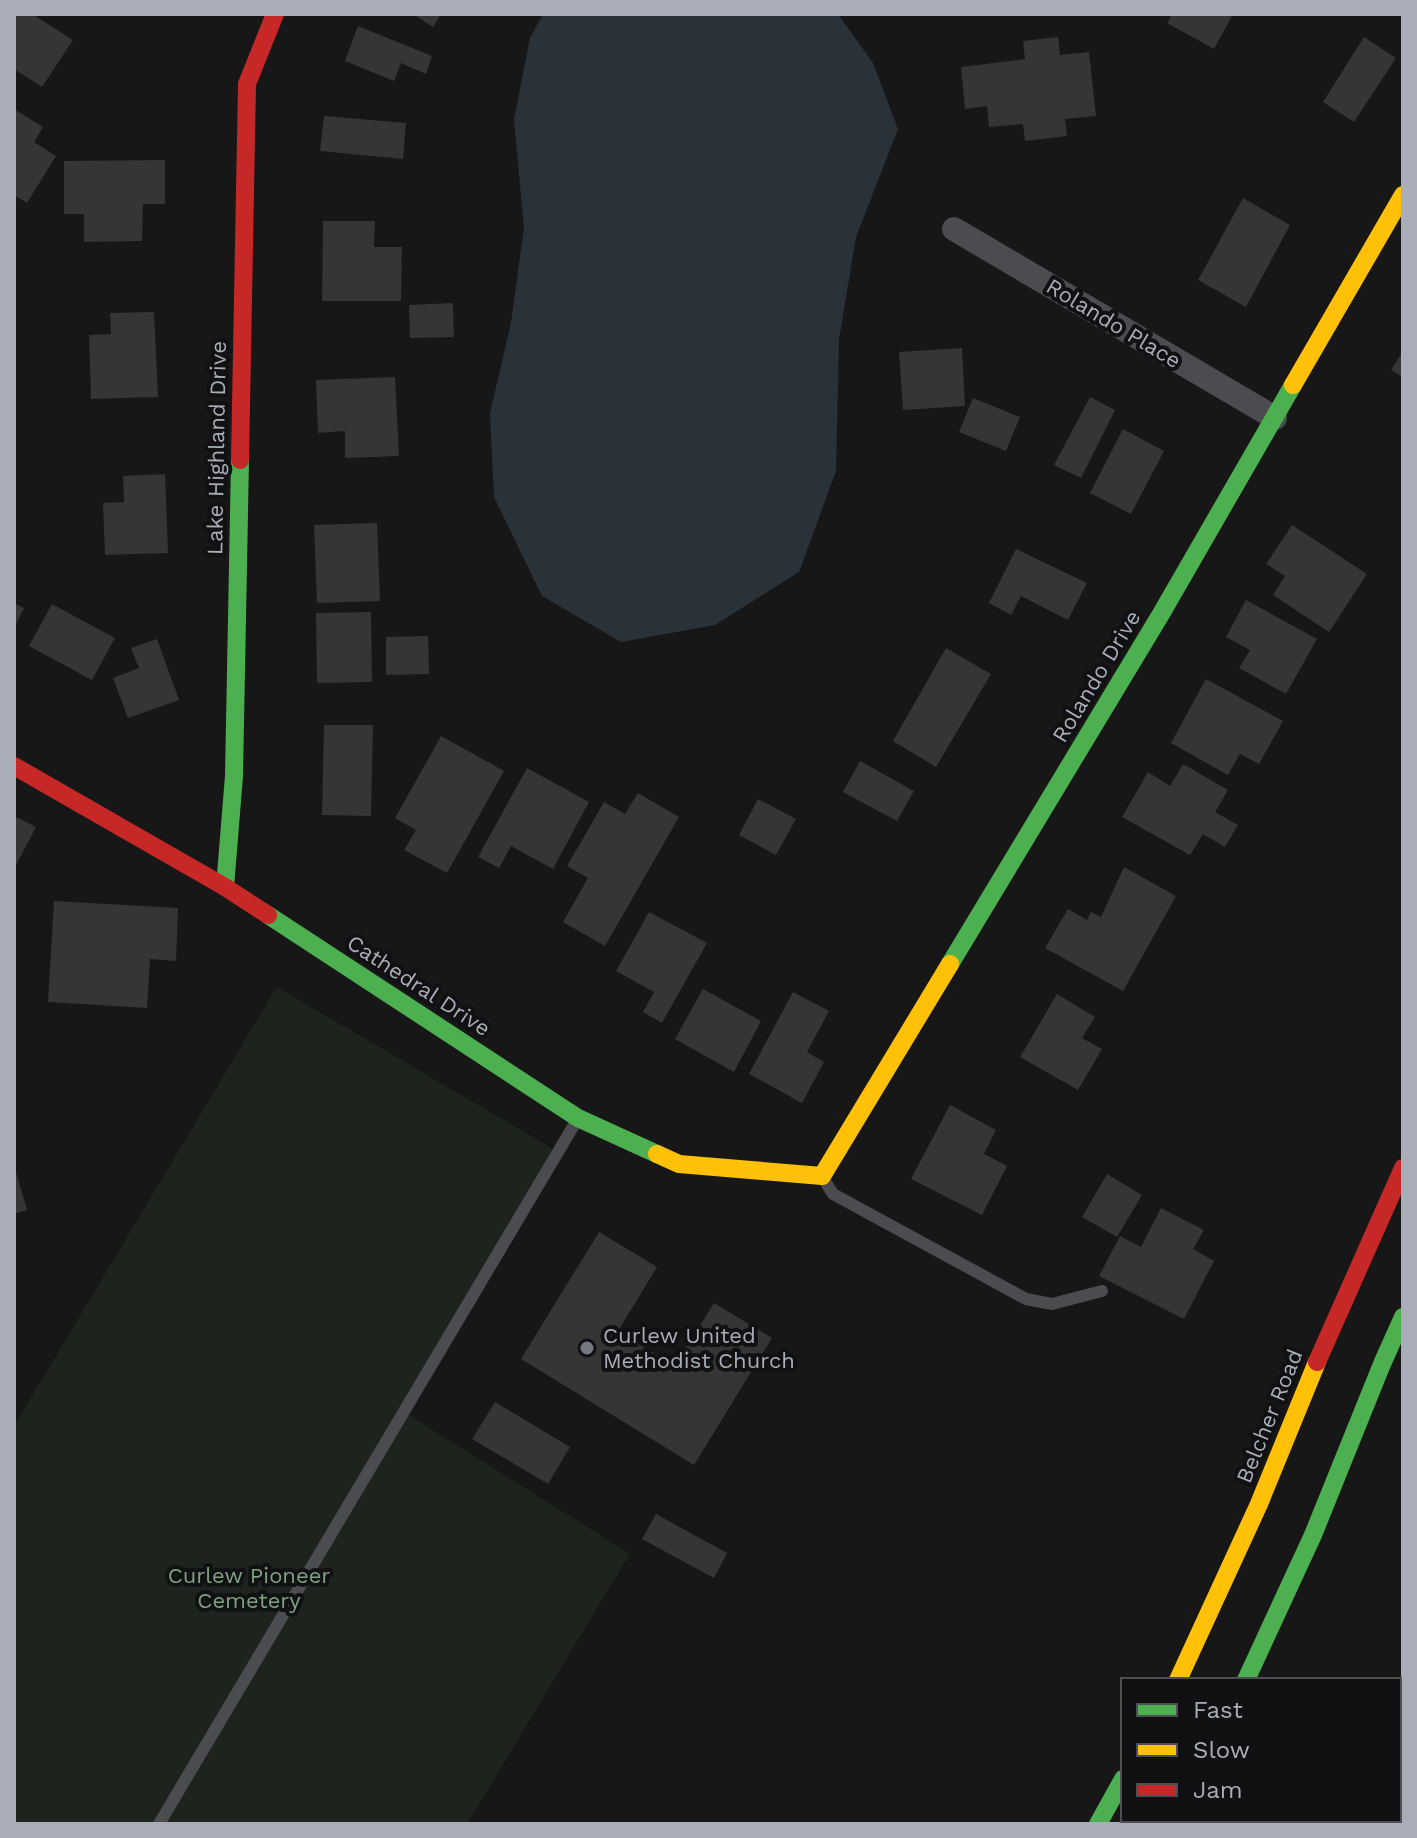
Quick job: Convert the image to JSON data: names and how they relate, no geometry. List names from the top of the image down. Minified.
{"streets":{"street":["Rolando Place","Lake Highland Drive","Rolando Drive","Cathedral Drive","Belcher Road"]},"crossings":[["Rolando Place","Rolando Drive"],["Lake Highland Drive","Cathedral Drive"],["Rolando Drive","Cathedral Drive"]],"parks":["Curlew Pioneer Cemetery"],"places":["Curlew United Methodist Church"],"legend":["Fast","Slow","Jam"]}
